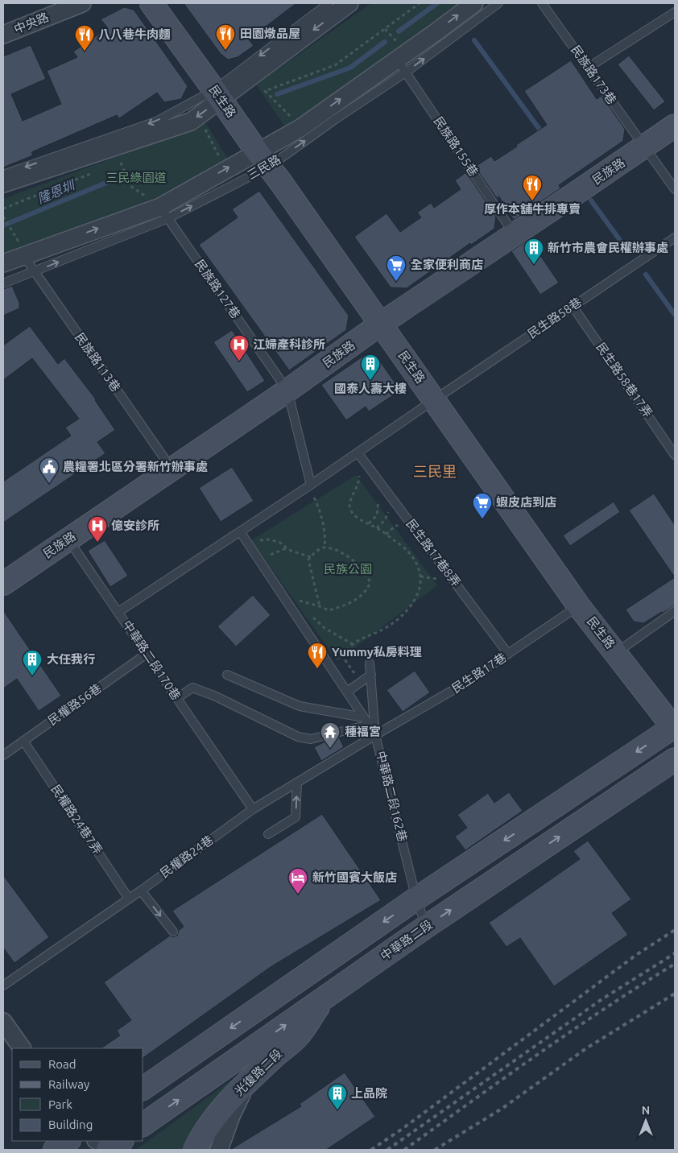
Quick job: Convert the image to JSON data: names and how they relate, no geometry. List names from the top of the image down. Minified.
{"streets":{"street":["中央路","民生路","三民路","民族路","中華路二段","光復路二段"],"lane":["民族路173巷","民族路155巷","民族路127巷","民生路58巷","民族路113巷","民生路58巷17弄","民生路17巷8弄","中華路二段170巷","民生路17巷","民權路56巷","中華路二段162巷","民權路24巷7弄","民權路24巷"]},"crossings":[["民族路173巷","民族路"],["民生路","三民路"],["民生路","民族路"],["民生路","民生路58巷"],["民生路","民生路17巷"],["民族路155巷","三民路"],["民族路155巷","民族路"],["三民路","民族路127巷"],["三民路","民族路113巷"],["民族路","民族路127巷"],["民族路","民族路113巷"],["民生路58巷","民生路58巷17弄"],["民生路58巷","民生路17巷8弄"],["民生路58巷","中華路二段170巷"],["民生路17巷8弄","中華路二段170巷"],["民生路17巷8弄","民生路17巷"],["中華路二段170巷","民權路56巷"],["中華路二段170巷","民權路24巷"],["民生路17巷","中華路二段162巷"],["民生路17巷","民權路24巷"],["民權路56巷","民權路24巷7弄"],["中華路二段162巷","民權路24巷"],["中華路二段162巷","中華路二段"],["民權路24巷7弄","民權路24巷"],["中華路二段","光復路二段"]],"districts":["三民里"],"water":["隆恩圳"],"parks":["三民綠園道","民族公園"],"places":{"restaurant":["田園燉品屋","八八巷牛肉麵","厚作本舖牛排專賣","Yummy私房料理"],"building":["新竹市農會民權辦事處","國泰人壽大樓","大任我行","上品院"],"supermarket":["全家便利商店","蝦皮店到店"],"hospital":["江婦產科診所","億安診所"],"public building":["農糧署北區分署新竹辦事處"],"temple":["種福宮"],"hotel":["新竹國賓大飯店"]},"legend":["Road","Railway","Park","Building"],"north":"top"}
